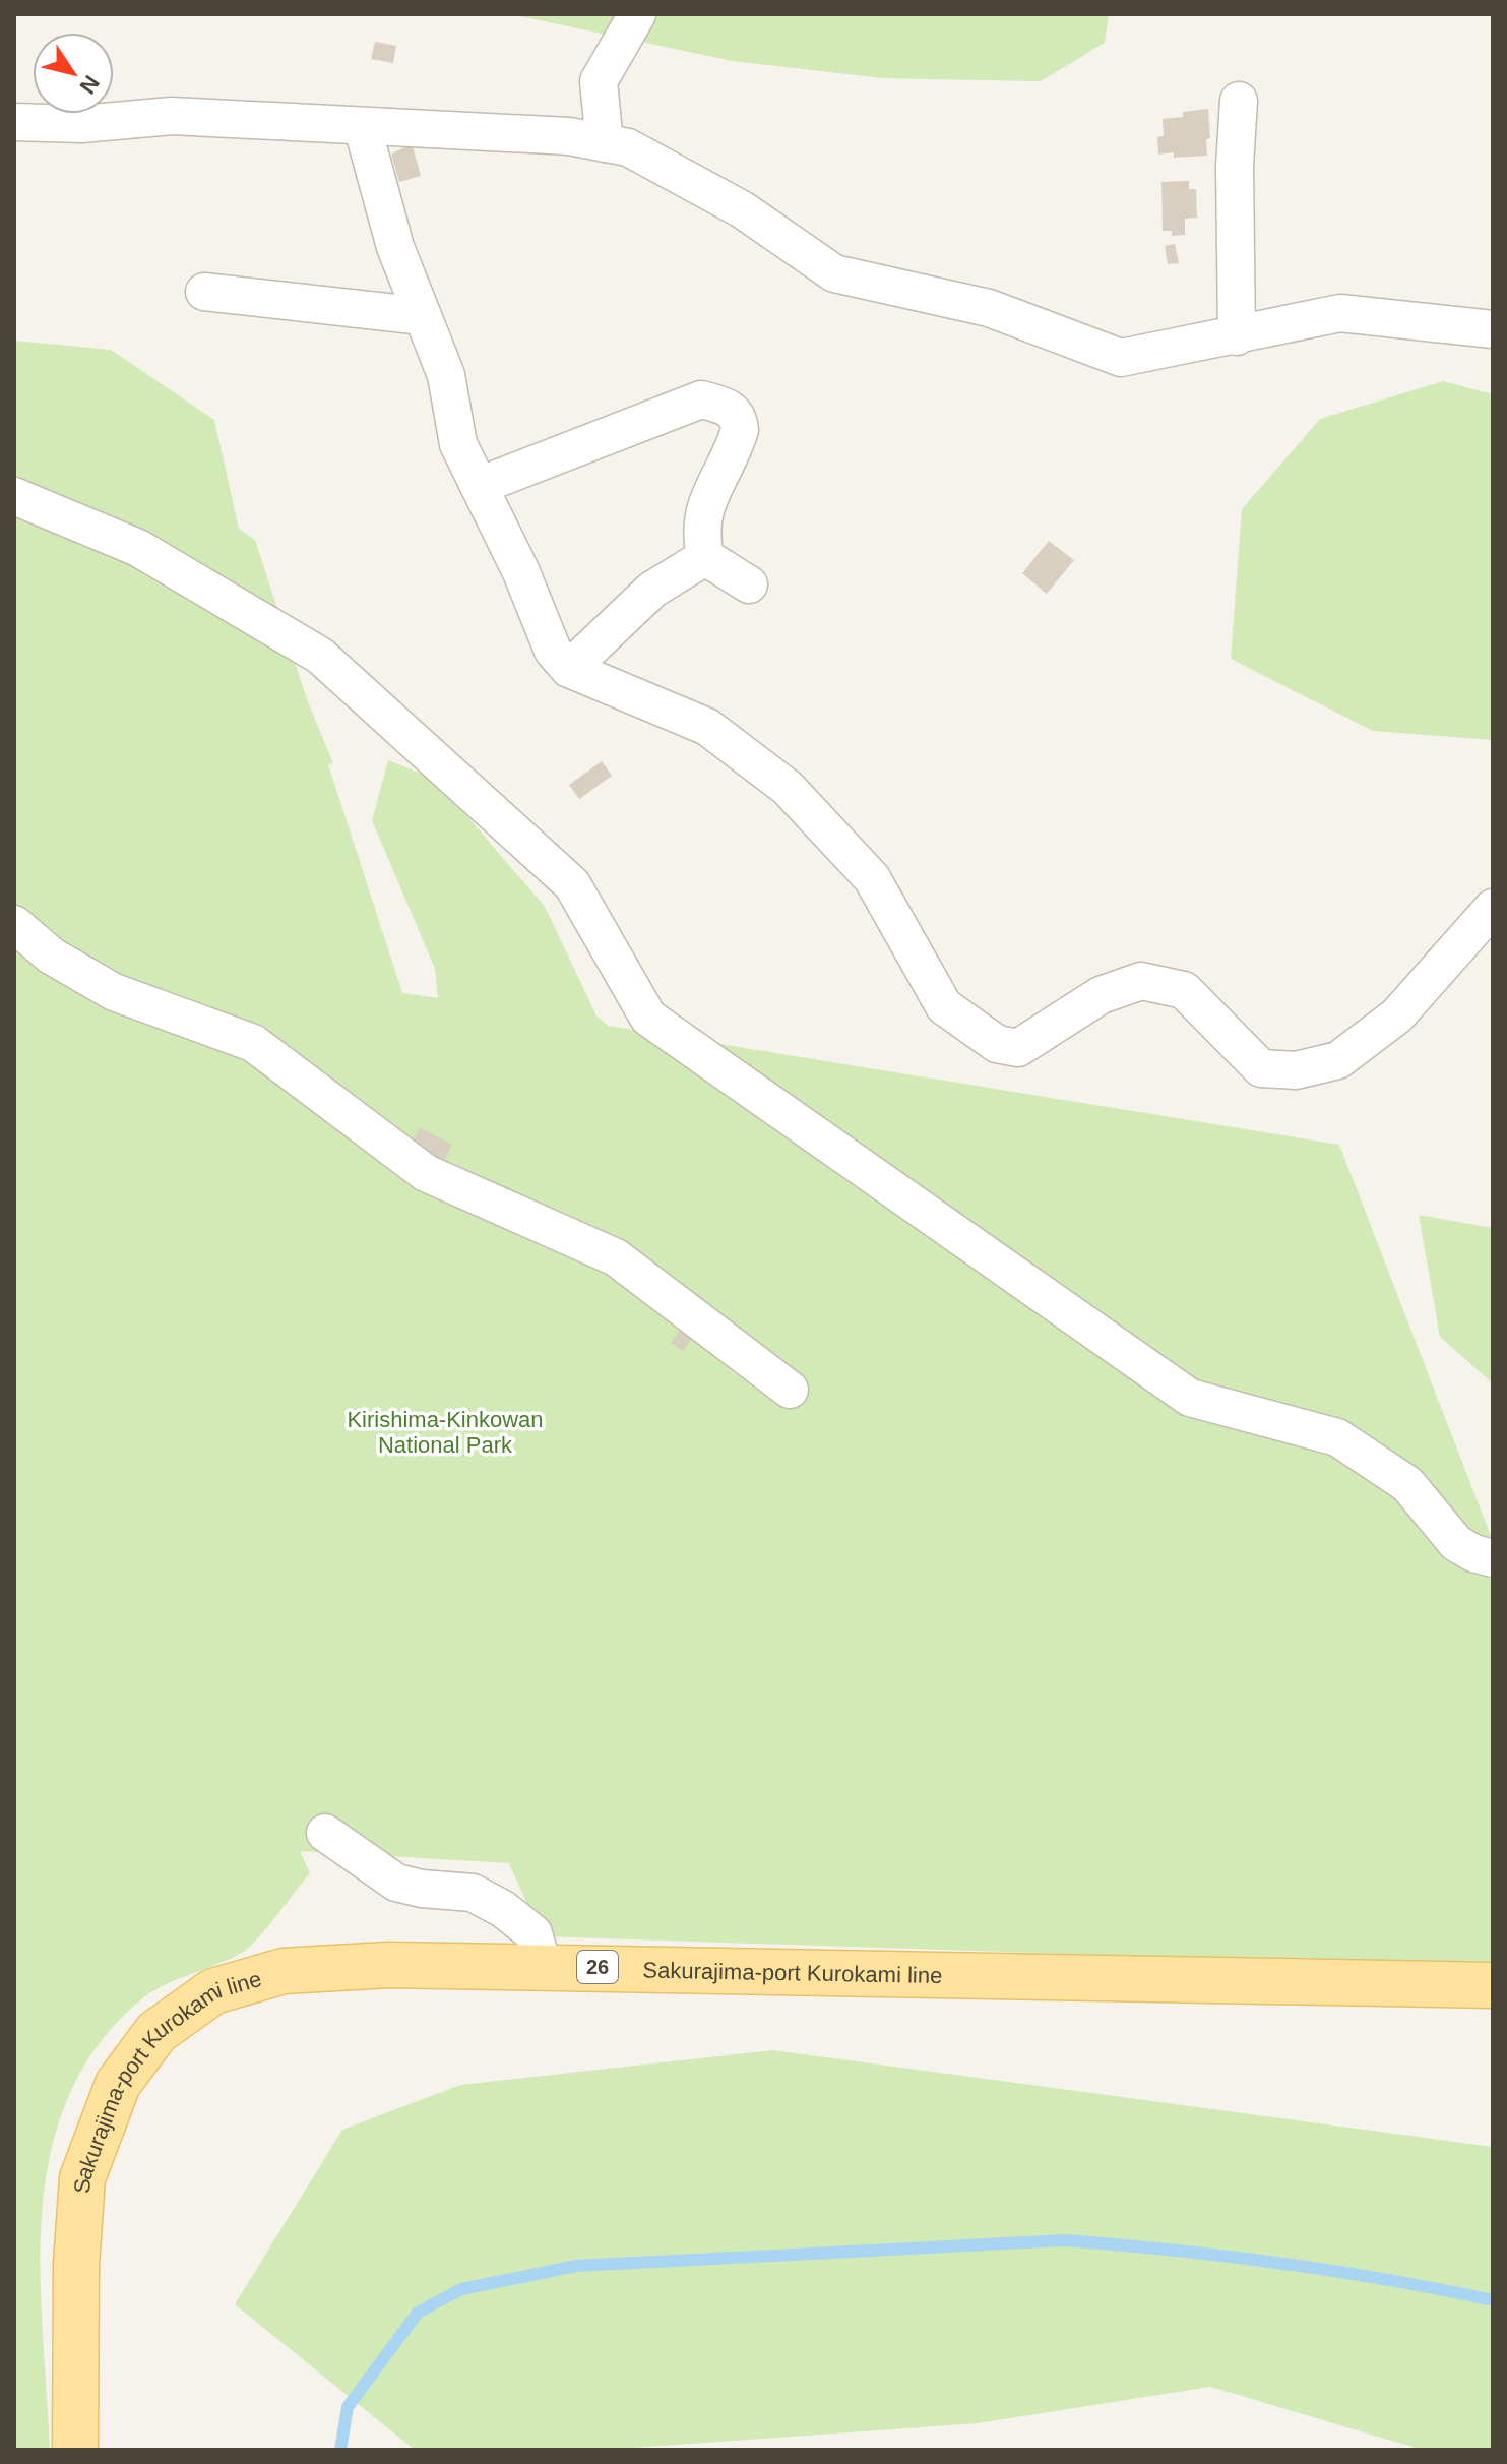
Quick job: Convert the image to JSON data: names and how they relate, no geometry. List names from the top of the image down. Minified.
{"streets":{"main road":["26","Sakurajima-port Kurokami line"]},"parks":["Kirishima-Kinkowan National Park"],"north":"bottom right"}
